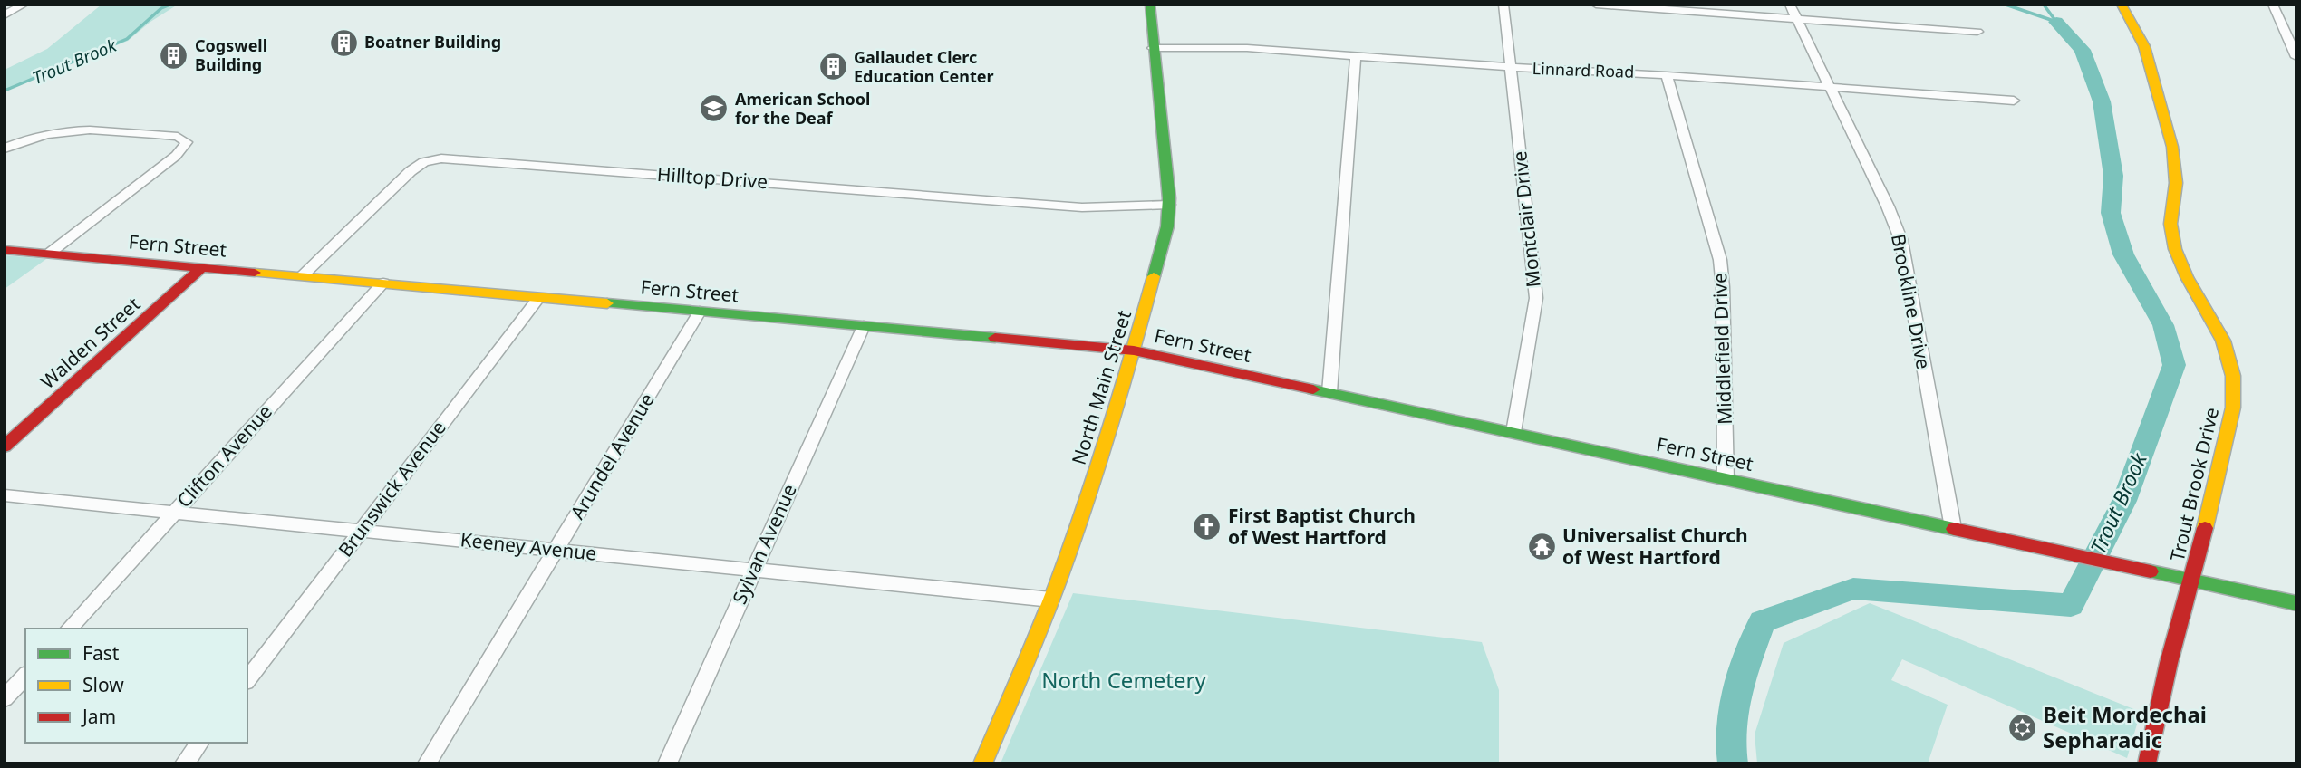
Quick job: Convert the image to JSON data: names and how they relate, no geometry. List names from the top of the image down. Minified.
{"streets":{"main road":["Fern Street","Walden Street","North Main Street","Trout Brook Drive"],"street":["Linnard Road","Hilltop Drive","Montclair Drive","Brookline Drive","Middlefield Drive","Clifton Avenue","Arundel Avenue","Brunswick Avenue","Sylvan Avenue","Keeney Avenue"]},"crossings":[["Linnard Road","Montclair Drive"],["Linnard Road","Brookline Drive"],["Linnard Road","Middlefield Drive"],["Linnard Road","North Main Street"],["Hilltop Drive","Fern Street"],["Hilltop Drive","North Main Street"],["Montclair Drive","Fern Street"],["Fern Street","Brookline Drive"],["Fern Street","Walden Street"],["Fern Street","Middlefield Drive"],["Fern Street","North Main Street"],["Fern Street","Clifton Avenue"],["Fern Street","Arundel Avenue"],["Fern Street","Trout Brook Drive"],["Fern Street","Brunswick Avenue"],["Fern Street","Sylvan Avenue"],["North Main Street","Keeney Avenue"],["Clifton Avenue","Keeney Avenue"],["Arundel Avenue","Keeney Avenue"],["Brunswick Avenue","Keeney Avenue"],["Sylvan Avenue","Keeney Avenue"]],"water":["Trout Brook"],"parks":["North Cemetery"],"places":{"building":["Boatner Building","Cogswell Building","Gallaudet Clerc Education Center"],"school or university":["American School for the Deaf"],"church":["First Baptist Church of West Hartford"],"temple":["Universalist Church of West Hartford"],"synagogue":["Beit Mordechai Sepharadic"]},"legend":["Fast","Slow","Jam"]}
